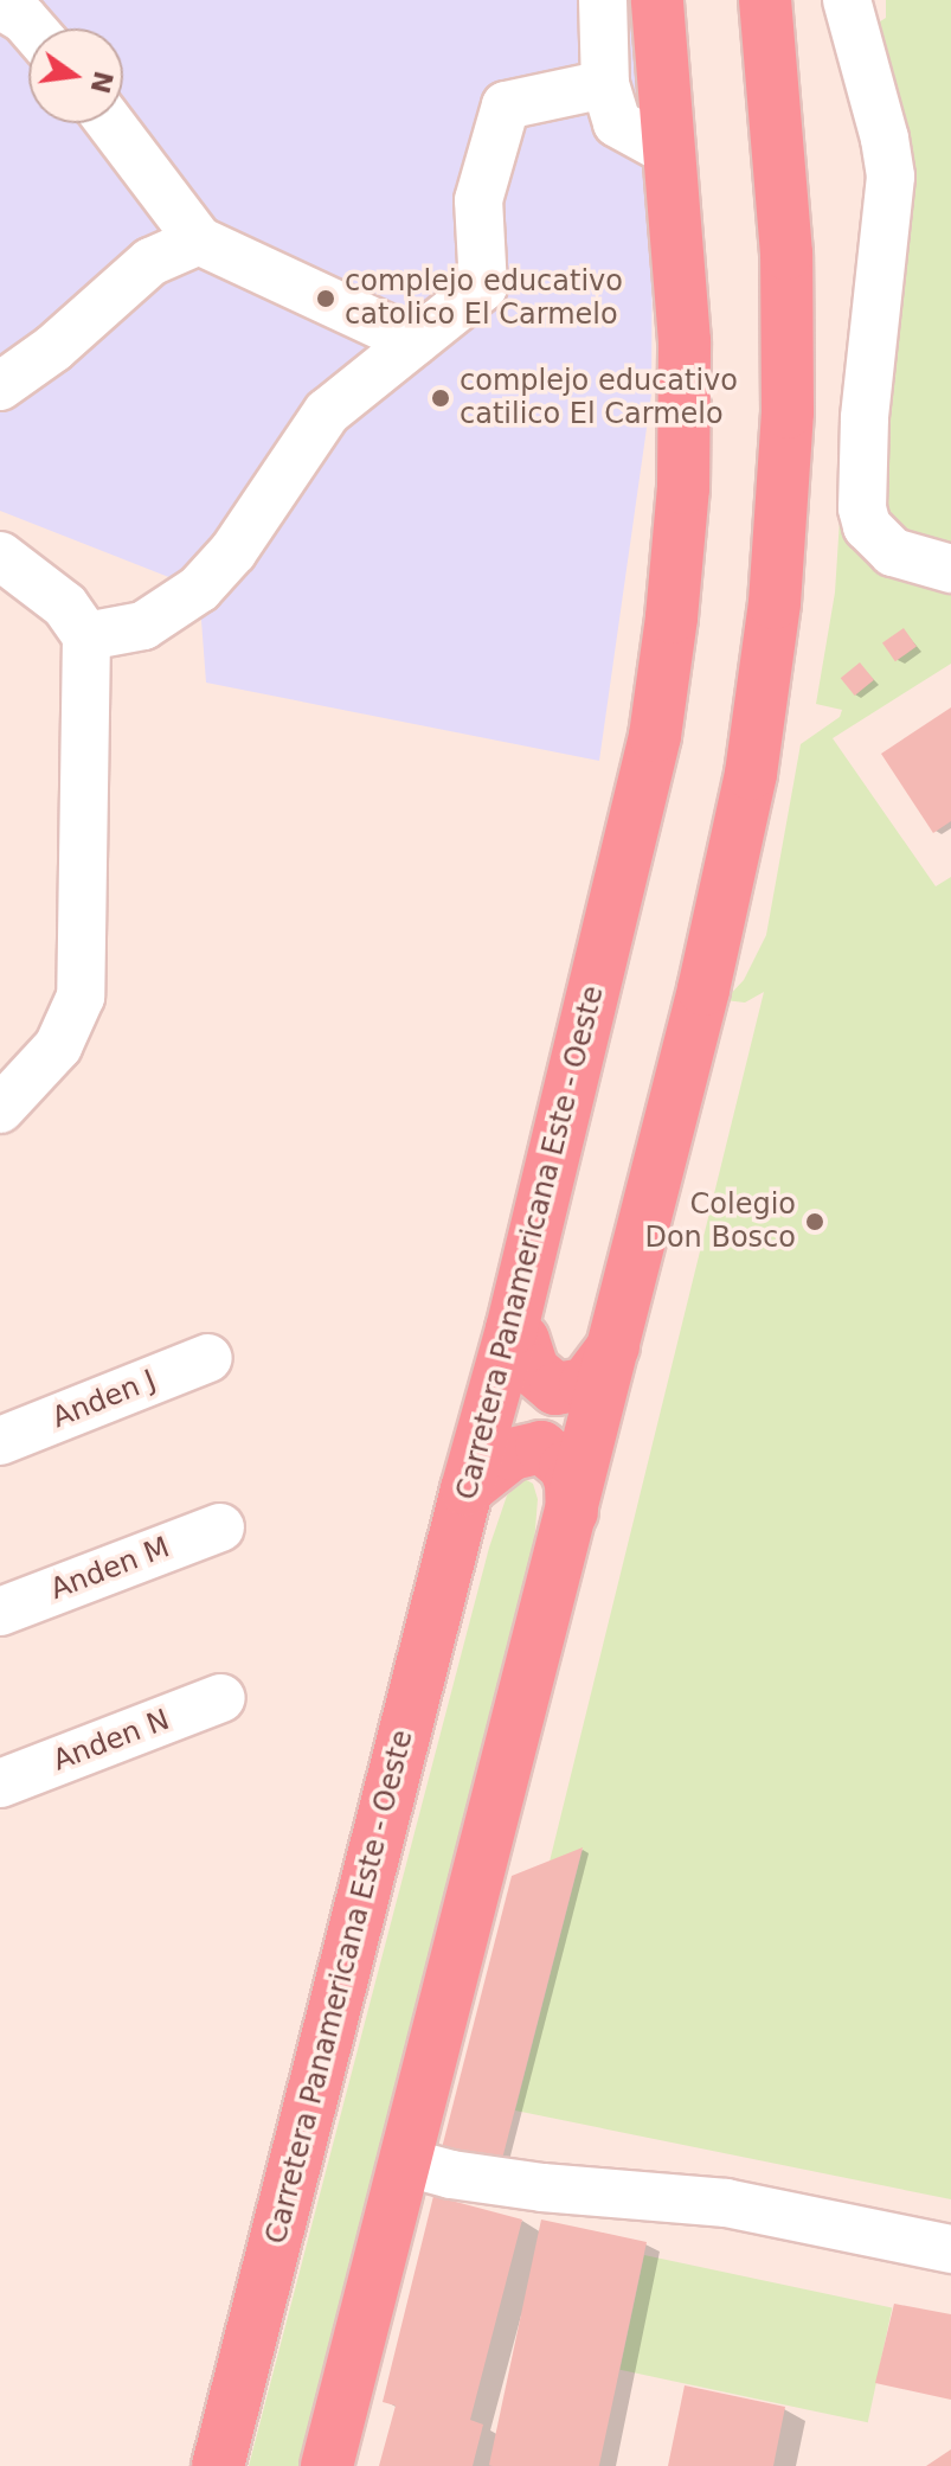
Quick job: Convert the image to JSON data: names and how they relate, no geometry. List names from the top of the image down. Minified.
{"streets":{"highway":["Carretera Panamericana Este - Oeste"],"street":["Anden J","Anden M","Anden N"]},"places":["complejo educativo catolico El Carmelo","complejo educativo catilico El Carmelo","Colegio Don Bosco"],"north":"right"}
